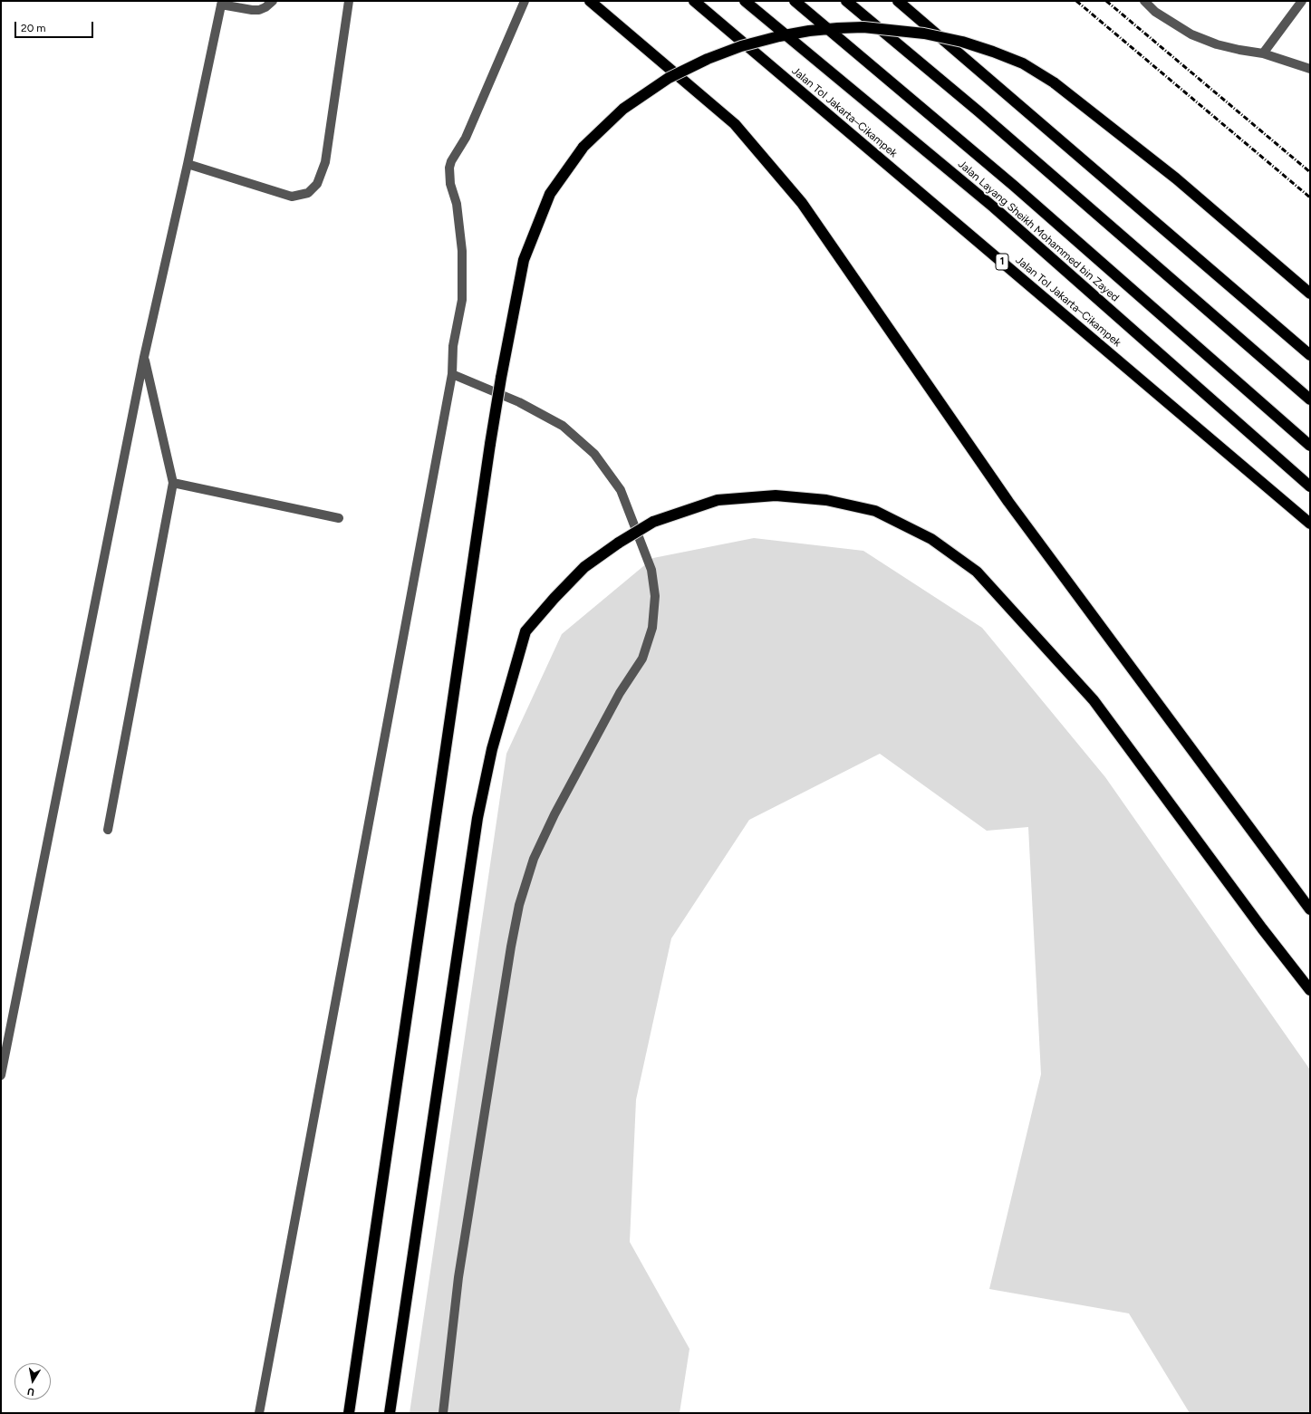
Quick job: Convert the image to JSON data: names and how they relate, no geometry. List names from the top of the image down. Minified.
{"streets":{"highway":["Jalan Tol Jakarta–Cikampek","Jalan Layang Sheikh Mohammed bin Zayed","1"]},"scale_bar":"20 m","north":"bottom"}
